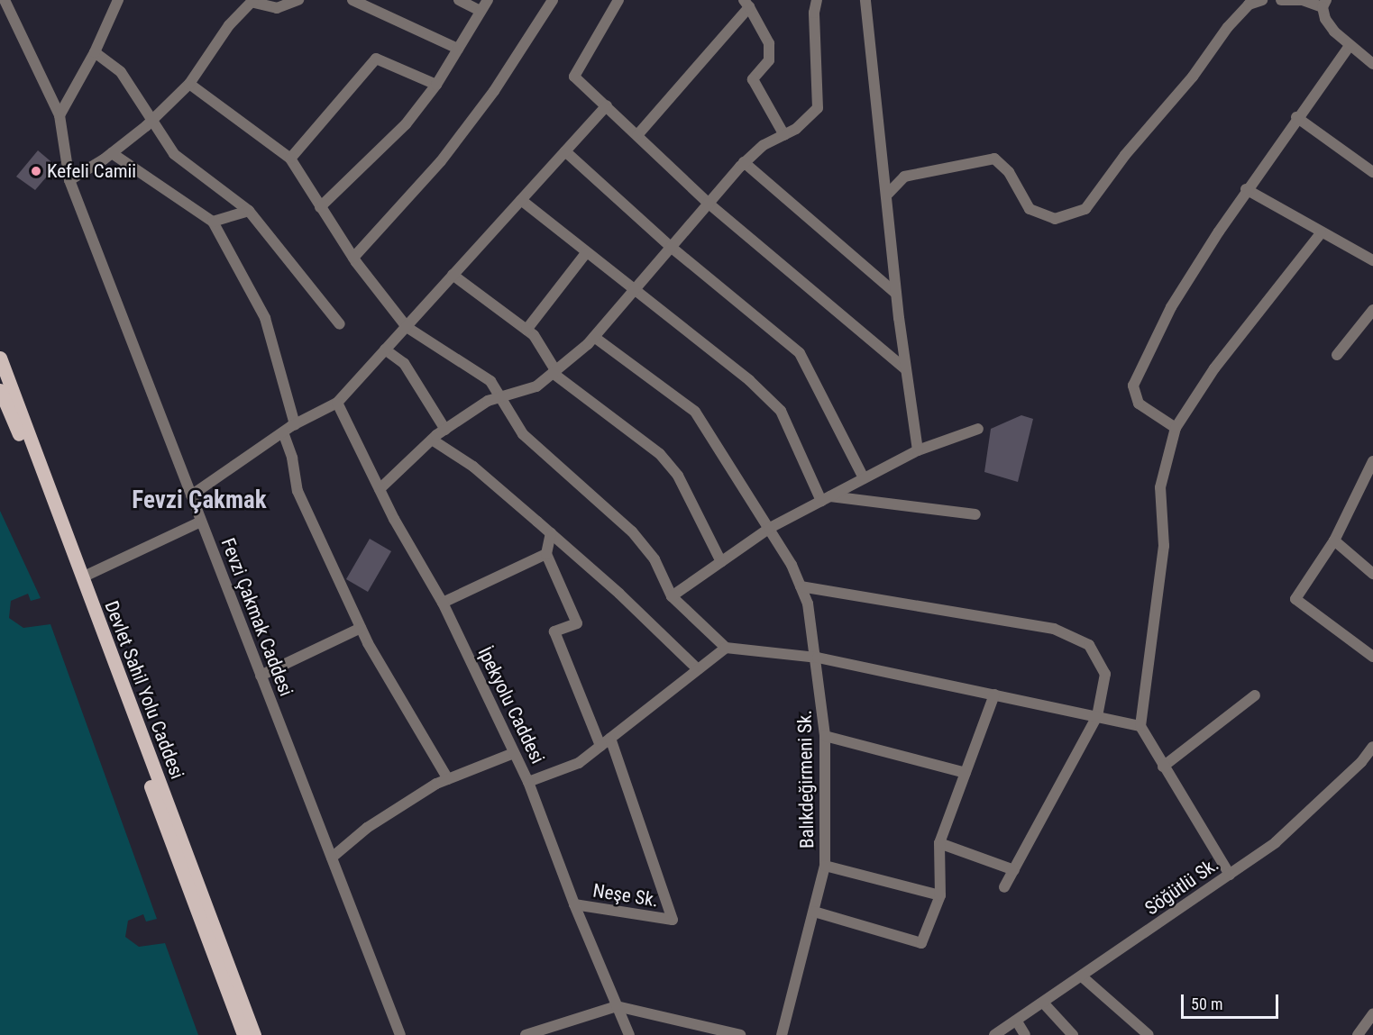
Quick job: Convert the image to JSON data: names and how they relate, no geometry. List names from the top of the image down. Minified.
{"streets":{"main road":["Devlet Sahil Yolu Caddesi"],"street":["Fevzi Çakmak Caddesi","İpekyolu Caddesi","Balıkdeğirmeni Sk.","Söğütlü Sk.","Neşe Sk."]},"crossings":[["İpekyolu Caddesi","Neşe Sk."]],"districts":["Fevzi Çakmak"],"places":["Kefeli Camii"],"scale_bar":"50 m"}
